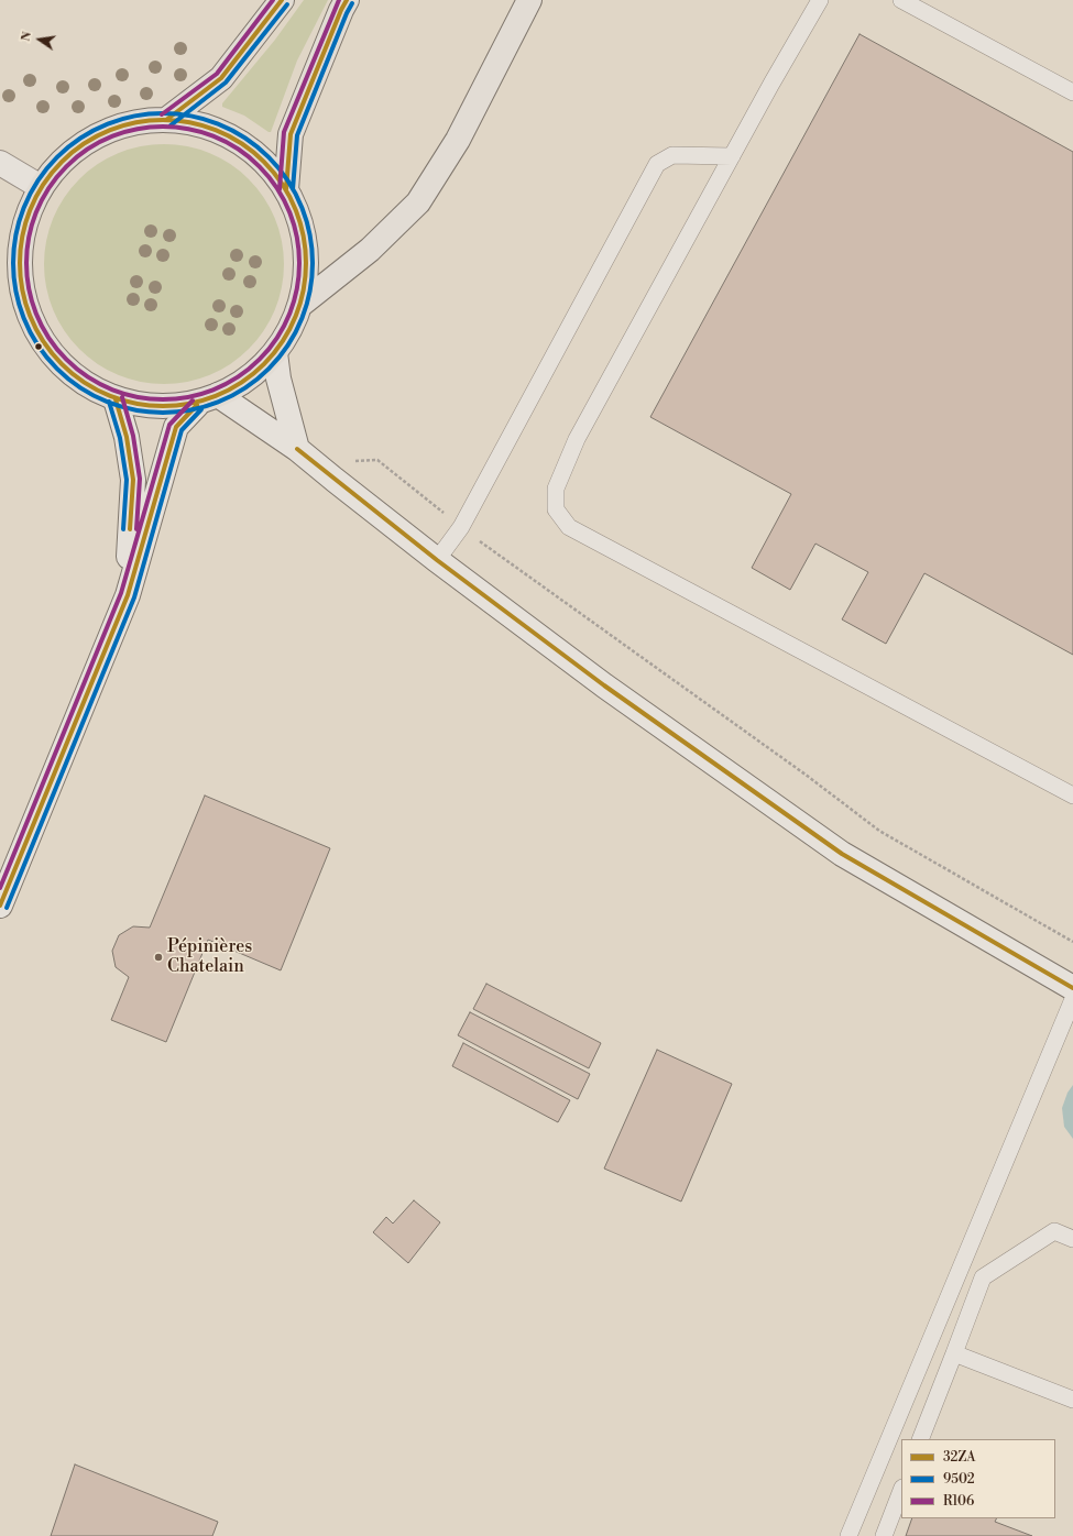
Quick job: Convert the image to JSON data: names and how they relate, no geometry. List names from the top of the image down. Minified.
{"places":["Pépinières Chatelain"],"lines":["transit line 32ZA","transit line R106","transit line 9502"],"legend":["32ZA","9502","R106"],"north":"left"}
